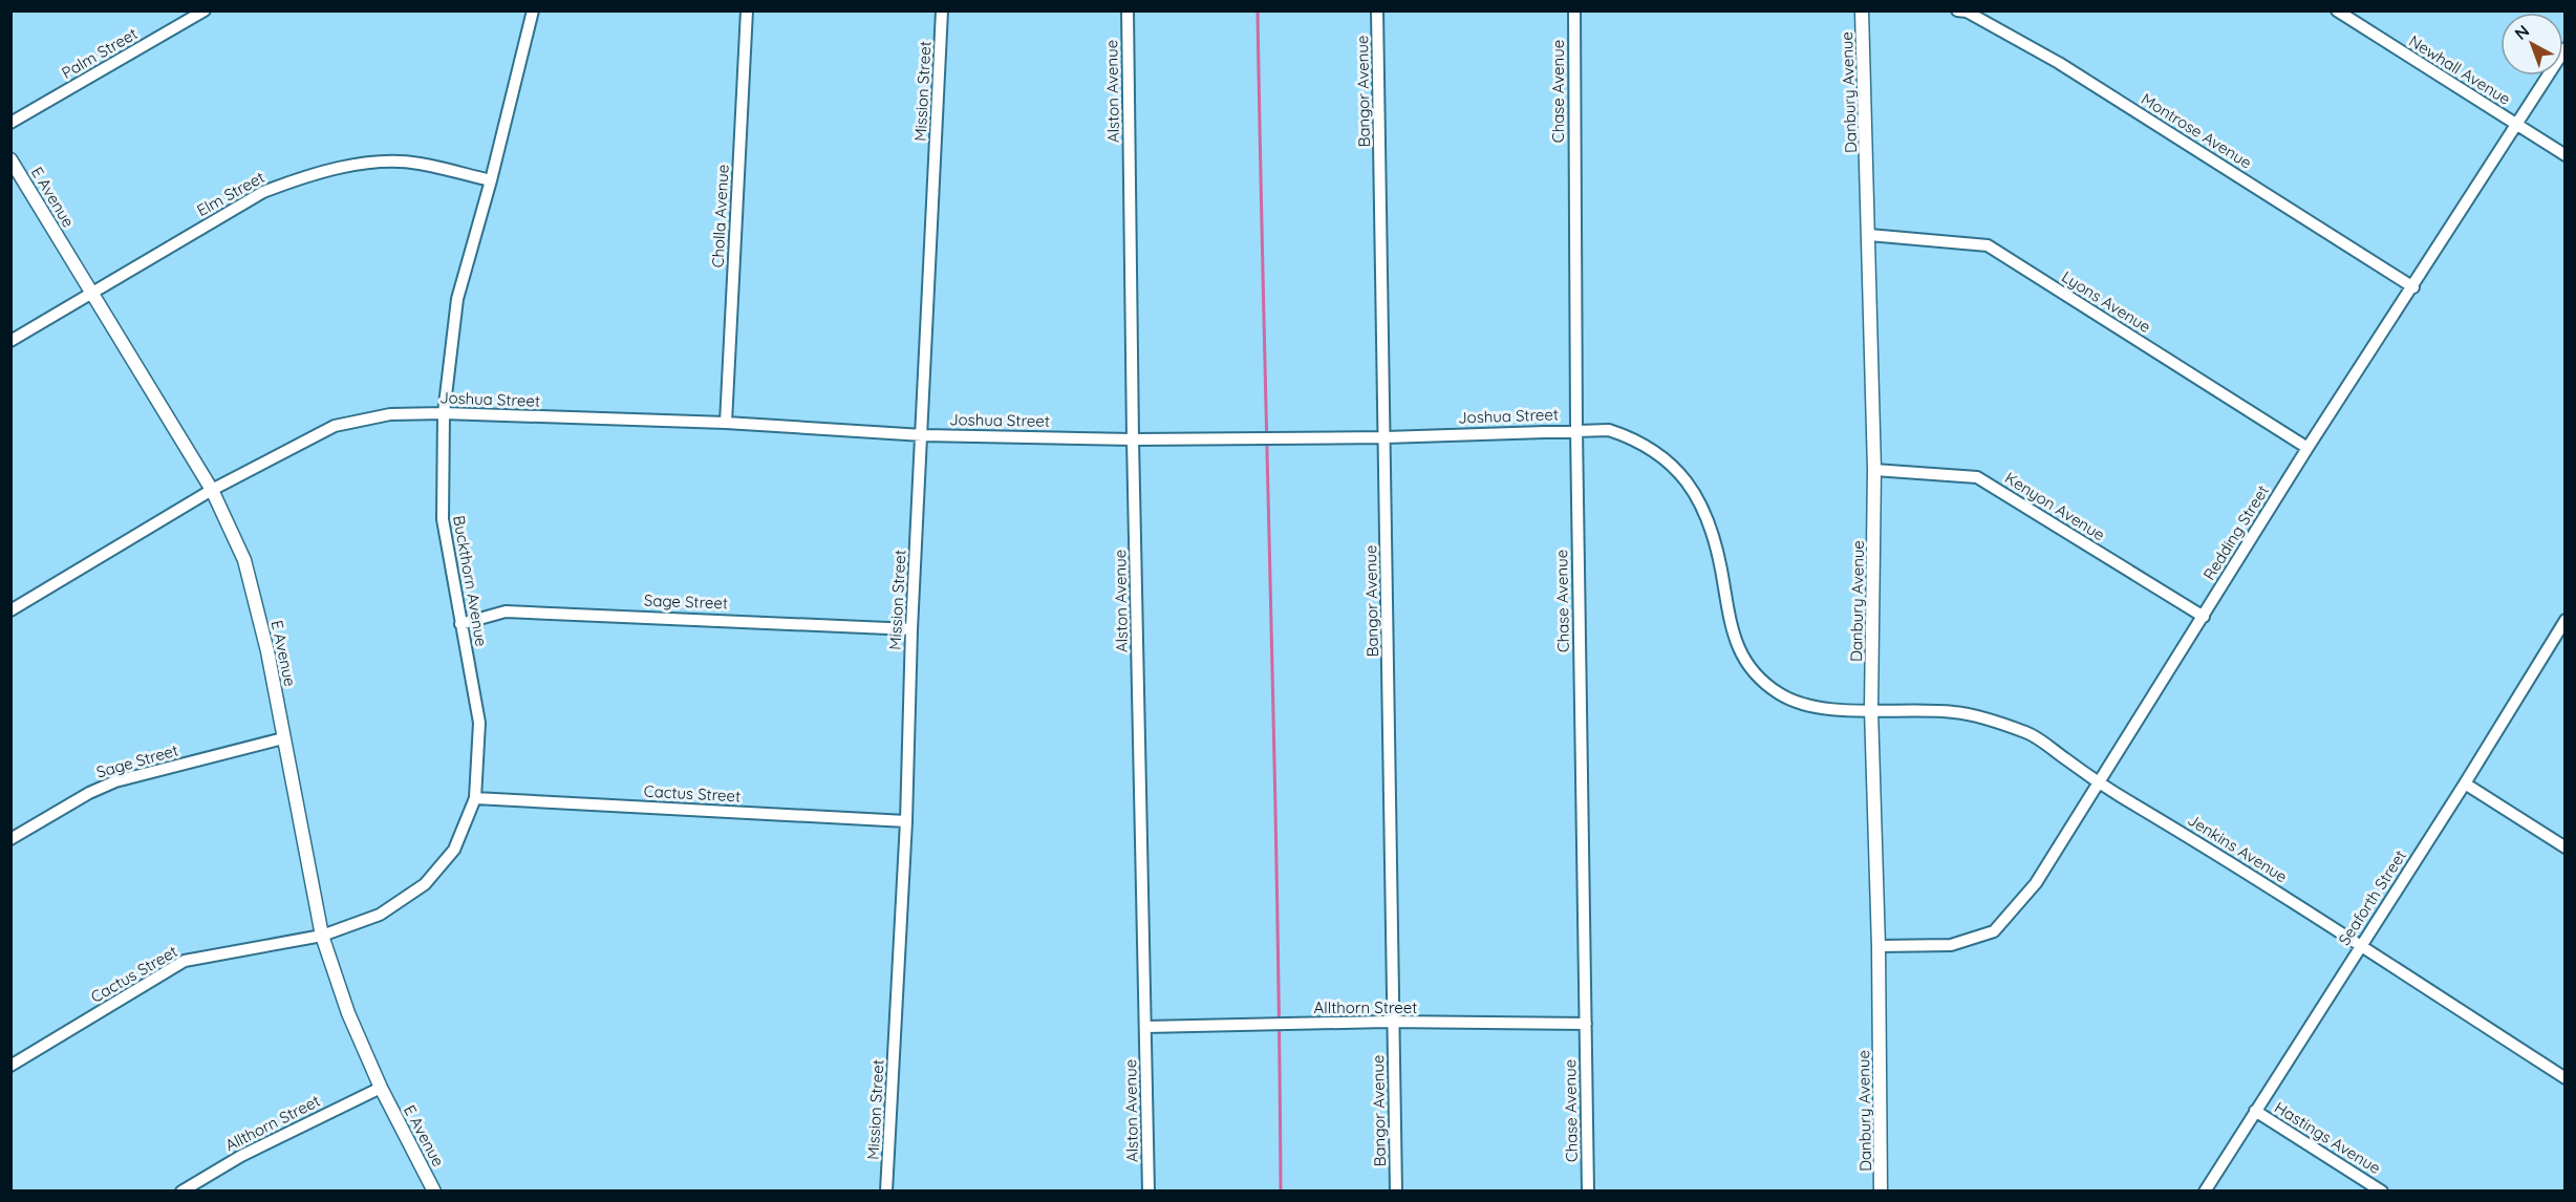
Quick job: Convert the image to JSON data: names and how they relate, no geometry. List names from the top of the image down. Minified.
{"streets":{"street":["Palm Street","Newhall Avenue","Mission Street","Alston Avenue","Bangor Avenue","Chase Avenue","Danbury Avenue","Montrose Avenue","Elm Street","E Avenue","Cholla Avenue","Lyons Avenue","Joshua Street","Kenyon Avenue","Redding Street","Buckthorn Avenue","Sage Street","Cactus Street","Jenkins Avenue","Seaforth Street","Allthorn Street","Hastings Avenue"]},"crossings":[["Newhall Avenue","Redding Street"],["Mission Street","Joshua Street"],["Mission Street","Sage Street"],["Mission Street","Cactus Street"],["Alston Avenue","Joshua Street"],["Alston Avenue","Allthorn Street"],["Bangor Avenue","Joshua Street"],["Bangor Avenue","Allthorn Street"],["Chase Avenue","Joshua Street"],["Chase Avenue","Allthorn Street"],["Danbury Avenue","Lyons Avenue"],["Danbury Avenue","Joshua Street"],["Danbury Avenue","Kenyon Avenue"],["Danbury Avenue","Redding Street"],["Danbury Avenue","Jenkins Avenue"],["Montrose Avenue","Redding Street"],["Elm Street","E Avenue"],["Elm Street","Buckthorn Avenue"],["E Avenue","Joshua Street"],["E Avenue","Buckthorn Avenue"],["E Avenue","Sage Street"],["E Avenue","Cactus Street"],["E Avenue","Allthorn Street"],["Cholla Avenue","Joshua Street"],["Lyons Avenue","Redding Street"],["Joshua Street","Buckthorn Avenue"],["Joshua Street","Jenkins Avenue"],["Kenyon Avenue","Redding Street"],["Redding Street","Jenkins Avenue"],["Buckthorn Avenue","Sage Street"],["Buckthorn Avenue","Cactus Street"],["Jenkins Avenue","Seaforth Street"],["Seaforth Street","Hastings Avenue"]],"north":"top left"}
